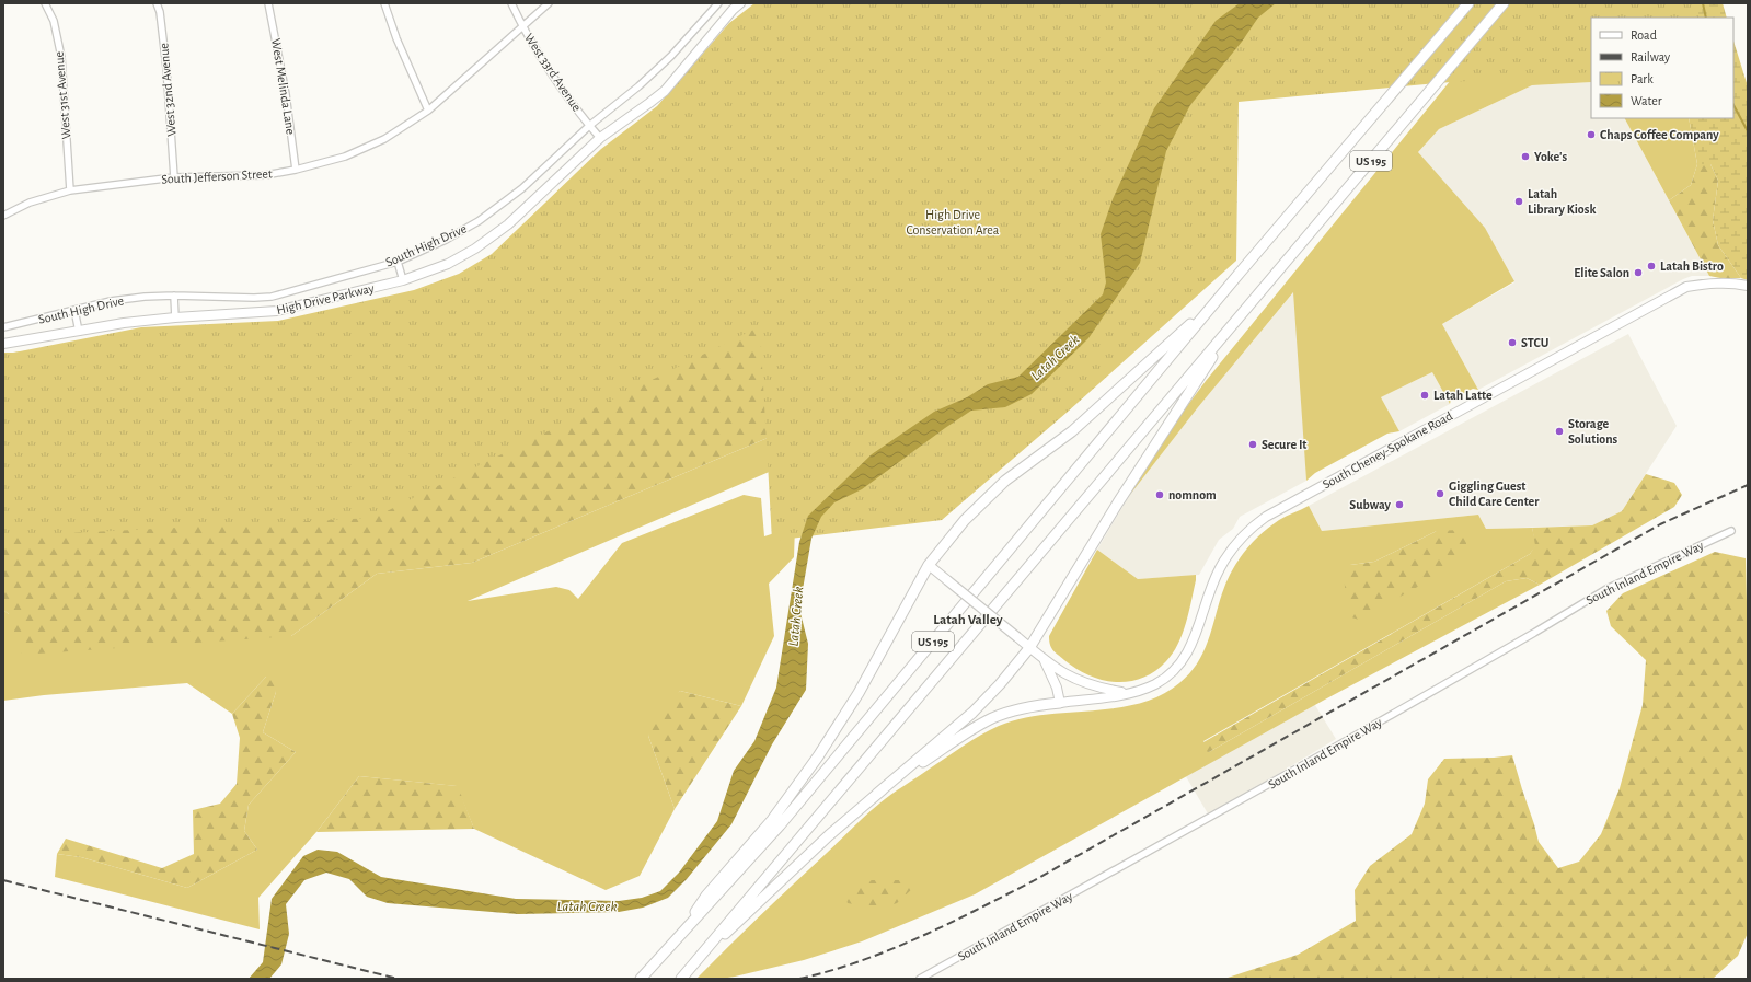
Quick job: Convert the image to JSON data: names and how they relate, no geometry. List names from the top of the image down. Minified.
{"streets":{"highway":["US 195"],"main road":["High Drive Parkway","South Cheney-Spokane Road"],"street":["West 33rd Avenue","West Melinda Lane","West 32nd Avenue","West 31st Avenue","South Jefferson Street","South High Drive","South Inland Empire Way"]},"crossings":[["West 33rd Avenue","South Jefferson Street"],["West 33rd Avenue","South High Drive"],["West 33rd Avenue","High Drive Parkway"],["West Melinda Lane","South Jefferson Street"],["West 32nd Avenue","South Jefferson Street"],["West 31st Avenue","South Jefferson Street"]],"districts":["Latah Valley"],"water":["Latah Creek"],"parks":["High Drive Conservation Area"],"places":["Chaps Coffee Company","Yoke's","Latah Library Kiosk","Latah Bistro","Elite Salon","STCU","Latah Latte","Storage Solutions","Secure It","Giggling Guest Child Care Center","nomnom","Subway"],"legend":["Road","Railway","Park","Water"]}
